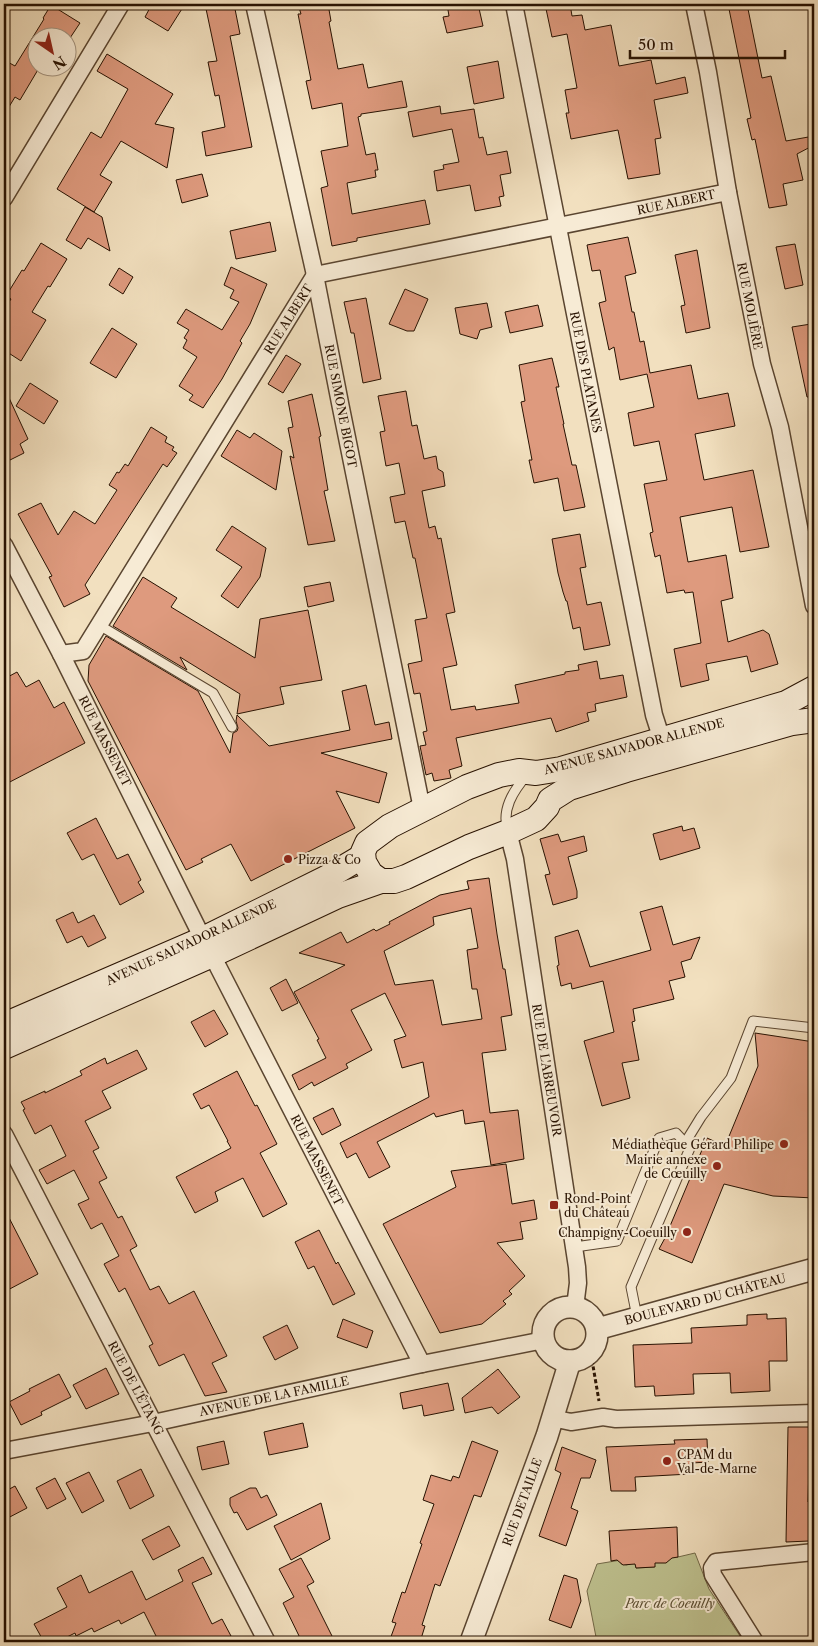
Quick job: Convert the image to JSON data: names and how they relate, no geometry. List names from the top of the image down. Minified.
{"streets":{"main road":["AVENUE SALVADOR ALLENDE"],"street":["RUE ALBERT","RUE MOLIÈRE","RUE DES PLATANES","RUE SIMONE BIGOT","RUE MASSENET","RUE DE L'ABREUVOIR","BOULEVARD DU CHÂTEAU","RUE DE L'ÉTANG","AVENUE DE LA FAMILLE","RUE DETAILLE"]},"crossings":[["RUE ALBERT","RUE MOLIÈRE"],["RUE ALBERT","RUE DES PLATANES"],["RUE ALBERT","RUE SIMONE BIGOT"],["RUE ALBERT","RUE MASSENET"],["RUE DES PLATANES","AVENUE SALVADOR ALLENDE"],["RUE SIMONE BIGOT","AVENUE SALVADOR ALLENDE"],["RUE MASSENET","AVENUE SALVADOR ALLENDE"],["RUE MASSENET","AVENUE DE LA FAMILLE"],["AVENUE SALVADOR ALLENDE","RUE DE L'ABREUVOIR"],["RUE DE L'ABREUVOIR","BOULEVARD DU CHÂTEAU"],["RUE DE L'ABREUVOIR","AVENUE DE LA FAMILLE"],["RUE DE L'ABREUVOIR","RUE DETAILLE"],["BOULEVARD DU CHÂTEAU","AVENUE DE LA FAMILLE"],["BOULEVARD DU CHÂTEAU","RUE DETAILLE"],["RUE DE L'ÉTANG","AVENUE DE LA FAMILLE"],["AVENUE DE LA FAMILLE","RUE DETAILLE"]],"parks":["Parc de Coeuilly"],"places":{"other":["Pizza & Co","Médiathèque Gérard Philipe","Mairie annexe de Cœuilly","Champigny-Coeuilly","CPAM du Val-de-Marne"],"transit":["Rond-Point du Château"]},"scale_bar":"50 m","north":"bottom right"}
